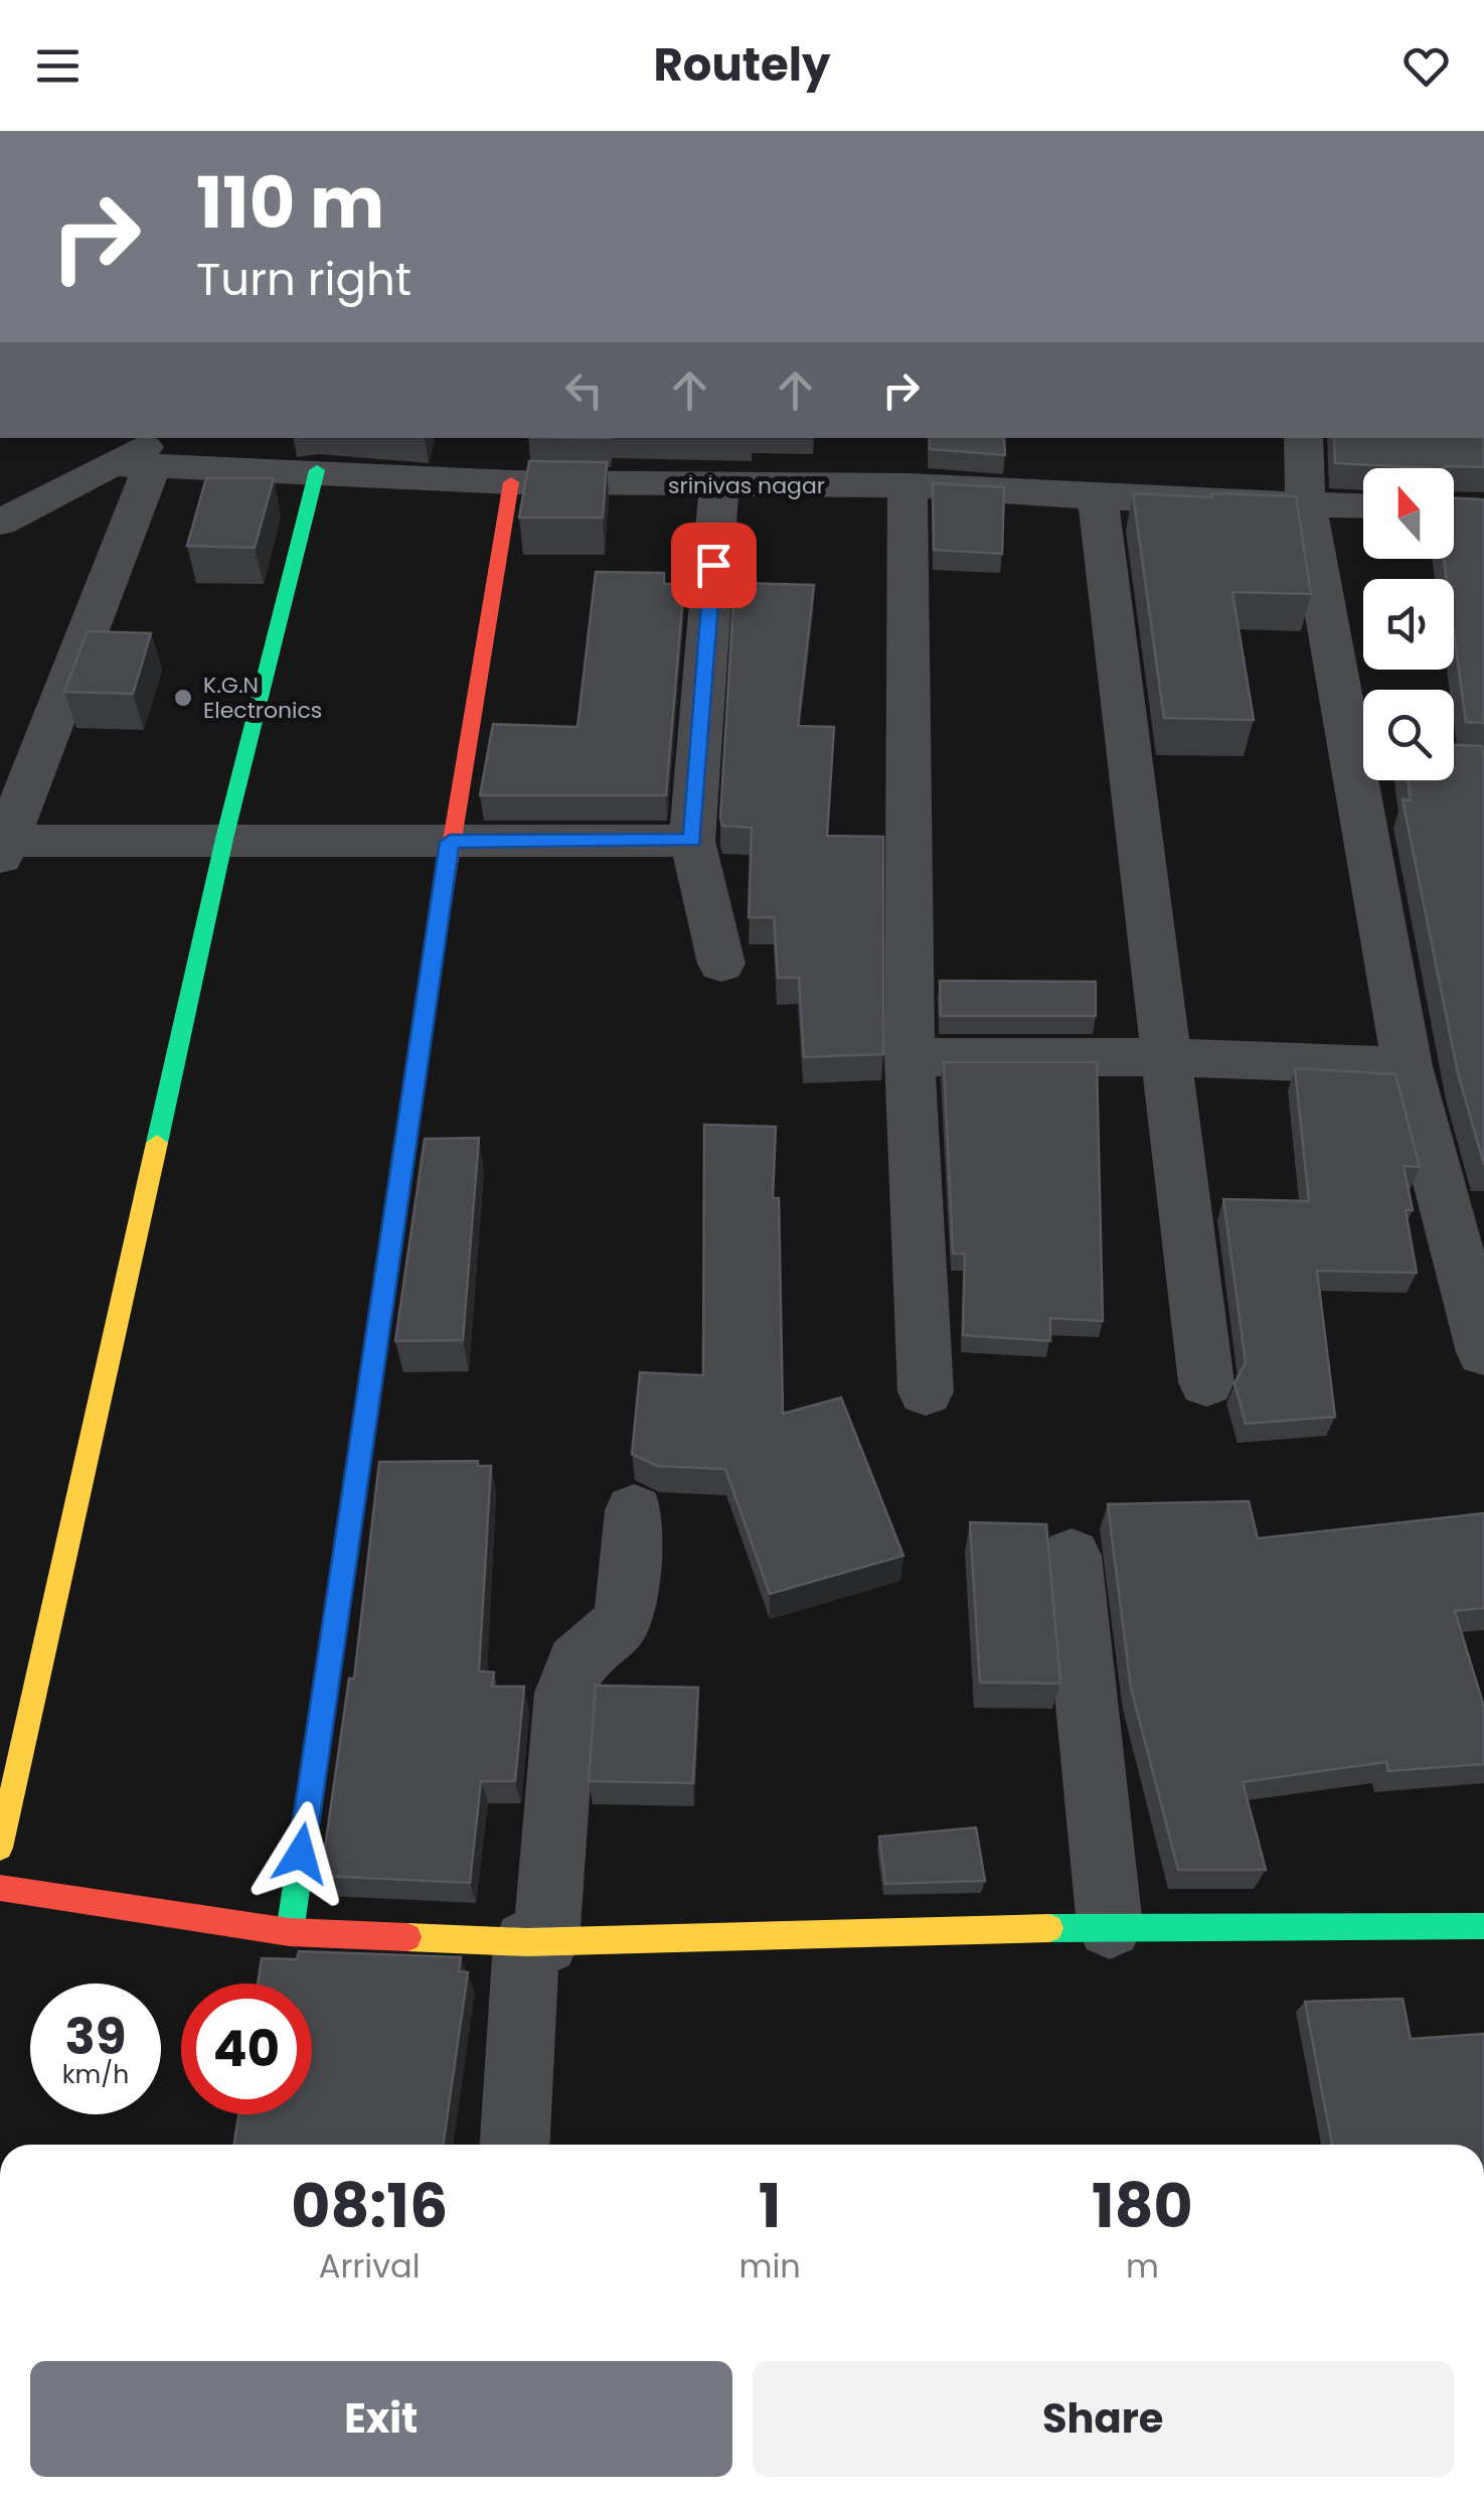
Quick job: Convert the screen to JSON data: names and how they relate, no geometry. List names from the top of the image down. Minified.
{"streets":{"street":["srinivas nagar"]},"places":["K.G.N Electronics"],"north":"top","page":{"header":"Routely","turn":["110 m","Turn right"],"speed":"39 km/h","limit":"40","eta":["08:16","Arrival","1","min","180","m"],"buttons":["Exit","Share"]}}
